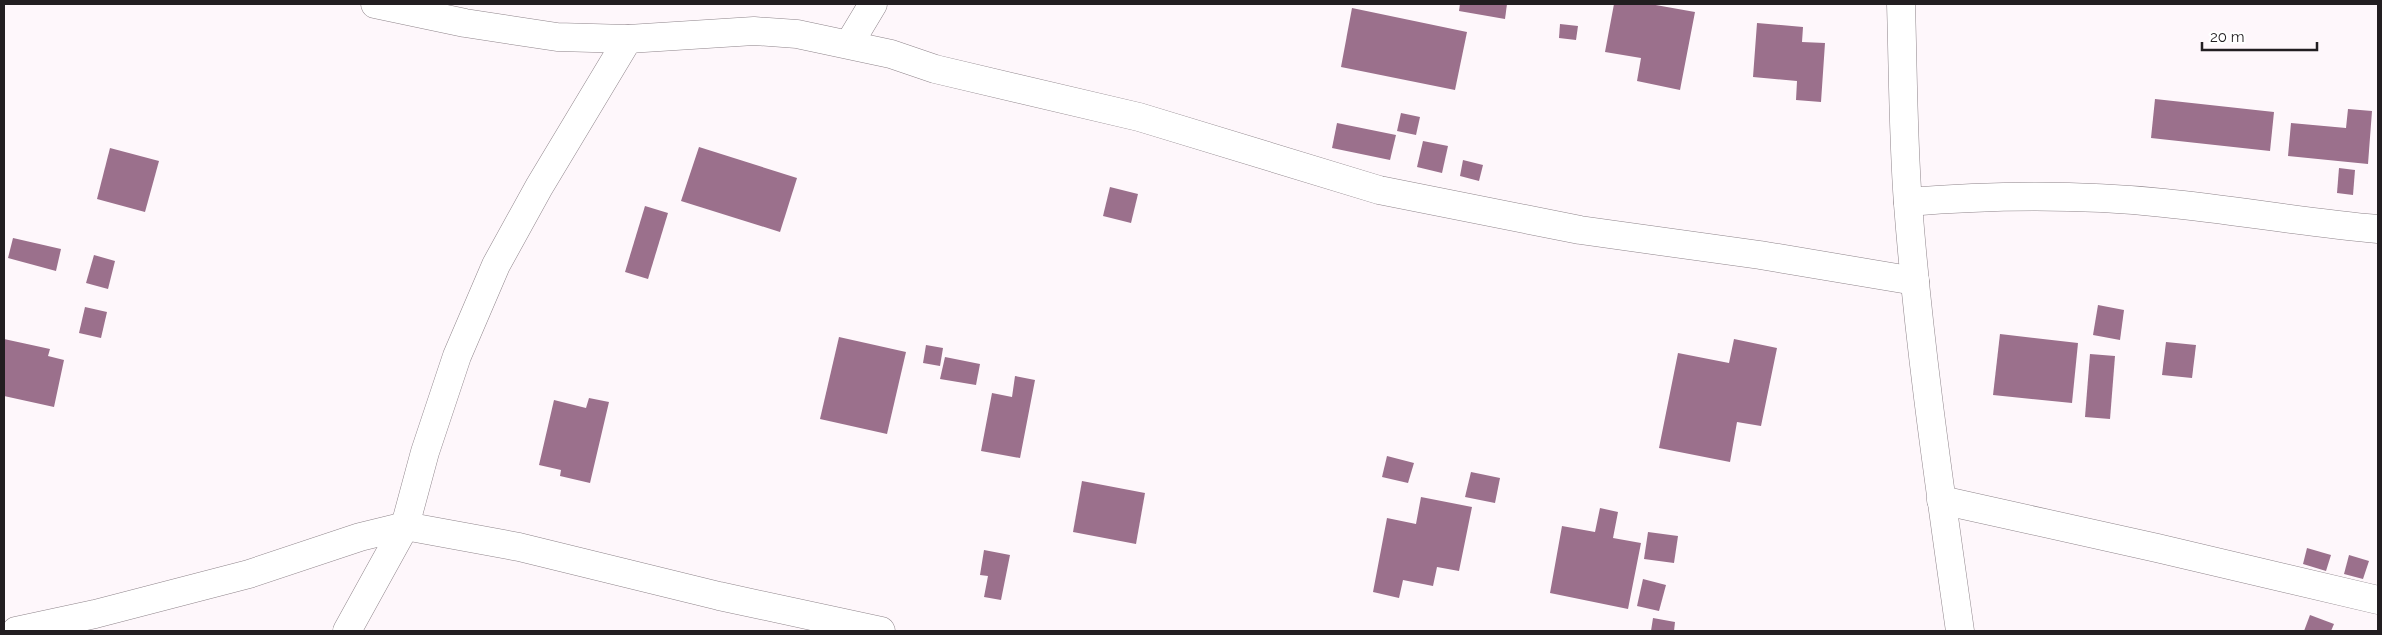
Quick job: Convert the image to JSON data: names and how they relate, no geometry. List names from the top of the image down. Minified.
{"scale_bar":"20 m"}
